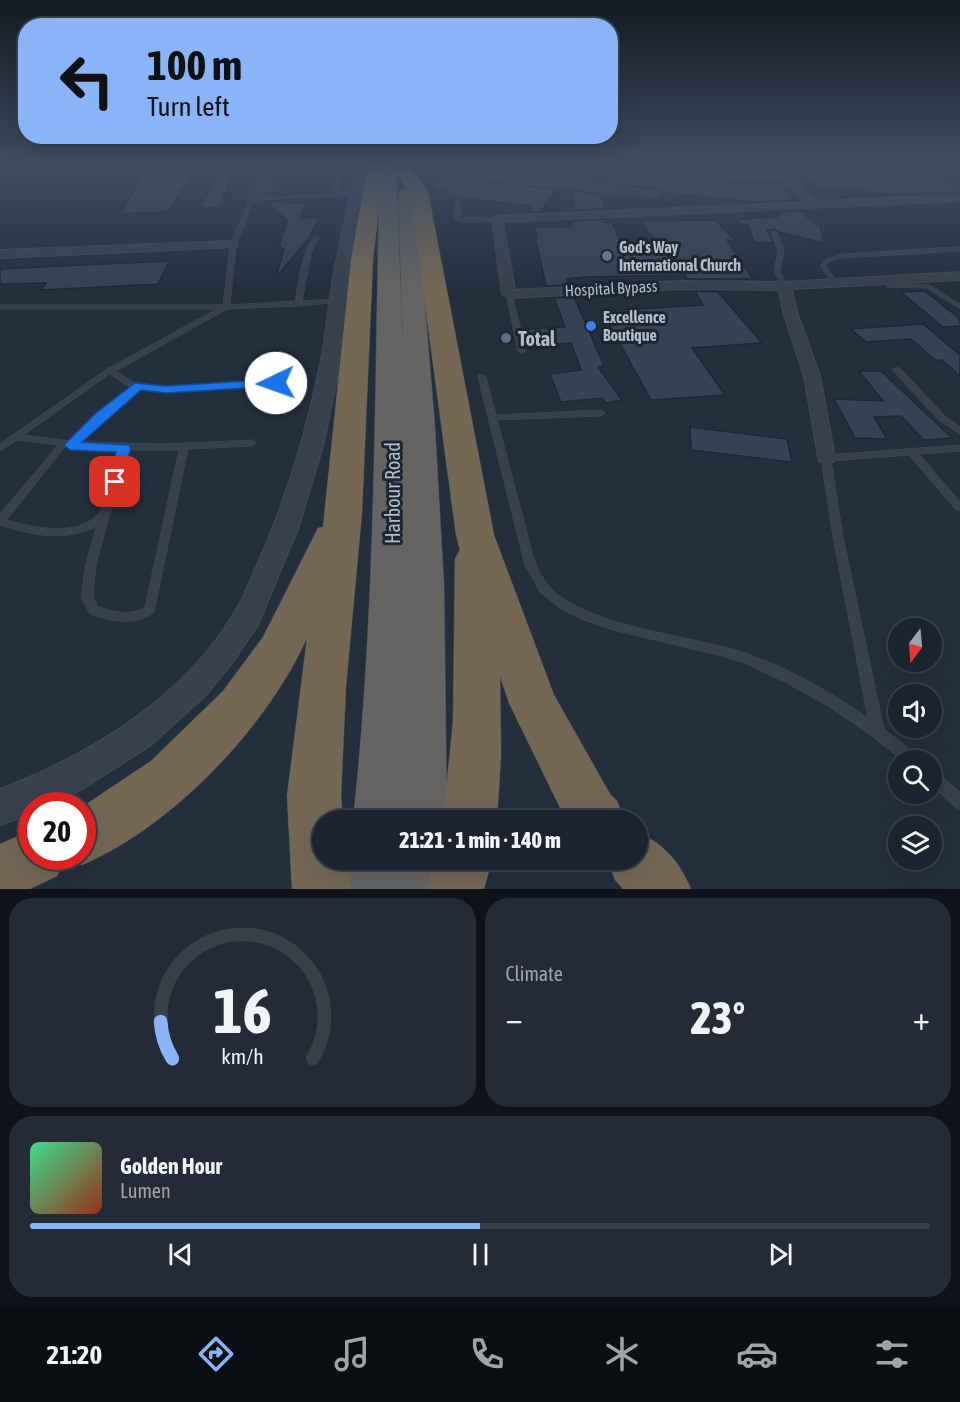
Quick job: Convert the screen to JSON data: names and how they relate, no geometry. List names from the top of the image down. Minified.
{"streets":{"highway":["Harbour Road"],"street":["Hospital Bypass"]},"places":["God's Way International Church","Excellence Boutique","Total"],"north":"bottom","page":{"turn":["100 m","Turn left"],"limit":"20","trip":"21:21 · 1 min · 140 m","tile":"Climate","heat":["−","23°","+"],"song":["Golden Hour","Lumen"],"tabs":"21:20","gauge":["16","km/h"]}}
